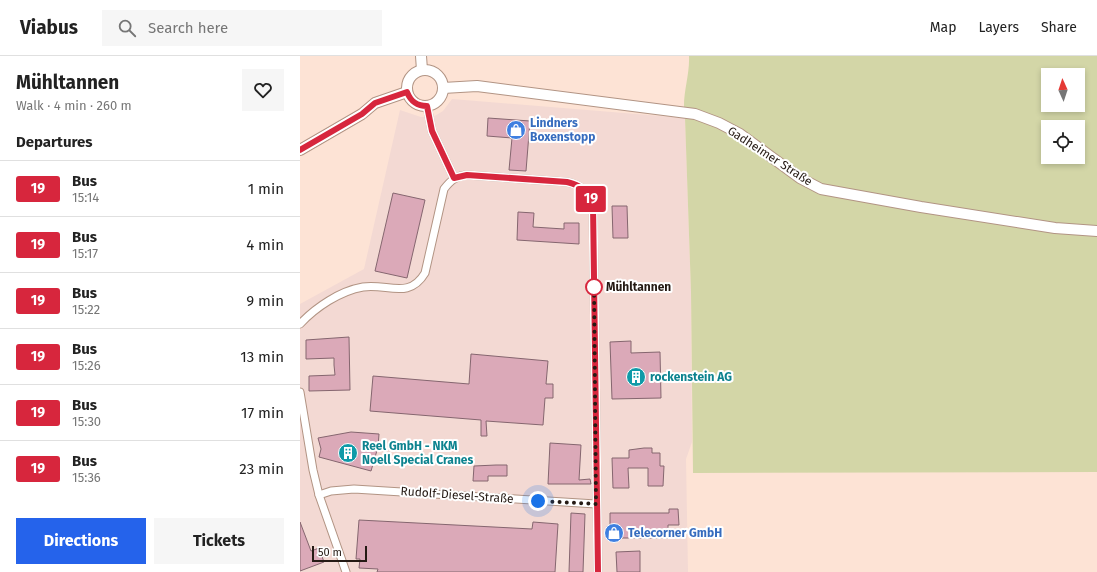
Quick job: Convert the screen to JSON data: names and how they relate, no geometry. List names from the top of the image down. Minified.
{"streets":{"street":["Gadheimer Straße","Rudolf-Diesel-Straße"]},"places":{"shop":["Lindners Boxenstopp","Telecorner GmbH"],"other":["Mühltannen"],"building":["rockenstein AG","Reel GmbH - NKM Noell Special Cranes"]},"lines":["bus line 19"],"scale_bar":"50 m","north":"top","page":{"header":"Viabus","search":"Search here","nav":["Map","Layers","Share"],"heading":[["Mühltannen","Walk · 4 min · 260 m"],"Departures"],"on_map":"19","list":[{"mark":"19","name":"Bus","note":"15:14","value":"1 min"},{"mark":"19","name":"Bus","note":"15:17","value":"4 min"},{"mark":"19","name":"Bus","note":"15:22","value":"9 min"},{"mark":"19","name":"Bus","note":"15:26","value":"13 min"},{"mark":"19","name":"Bus","note":"15:30","value":"17 min"},{"mark":"19","name":"Bus","note":"15:36","value":"23 min"}],"buttons":["Directions","Tickets"],"scale":"50 m"}}
